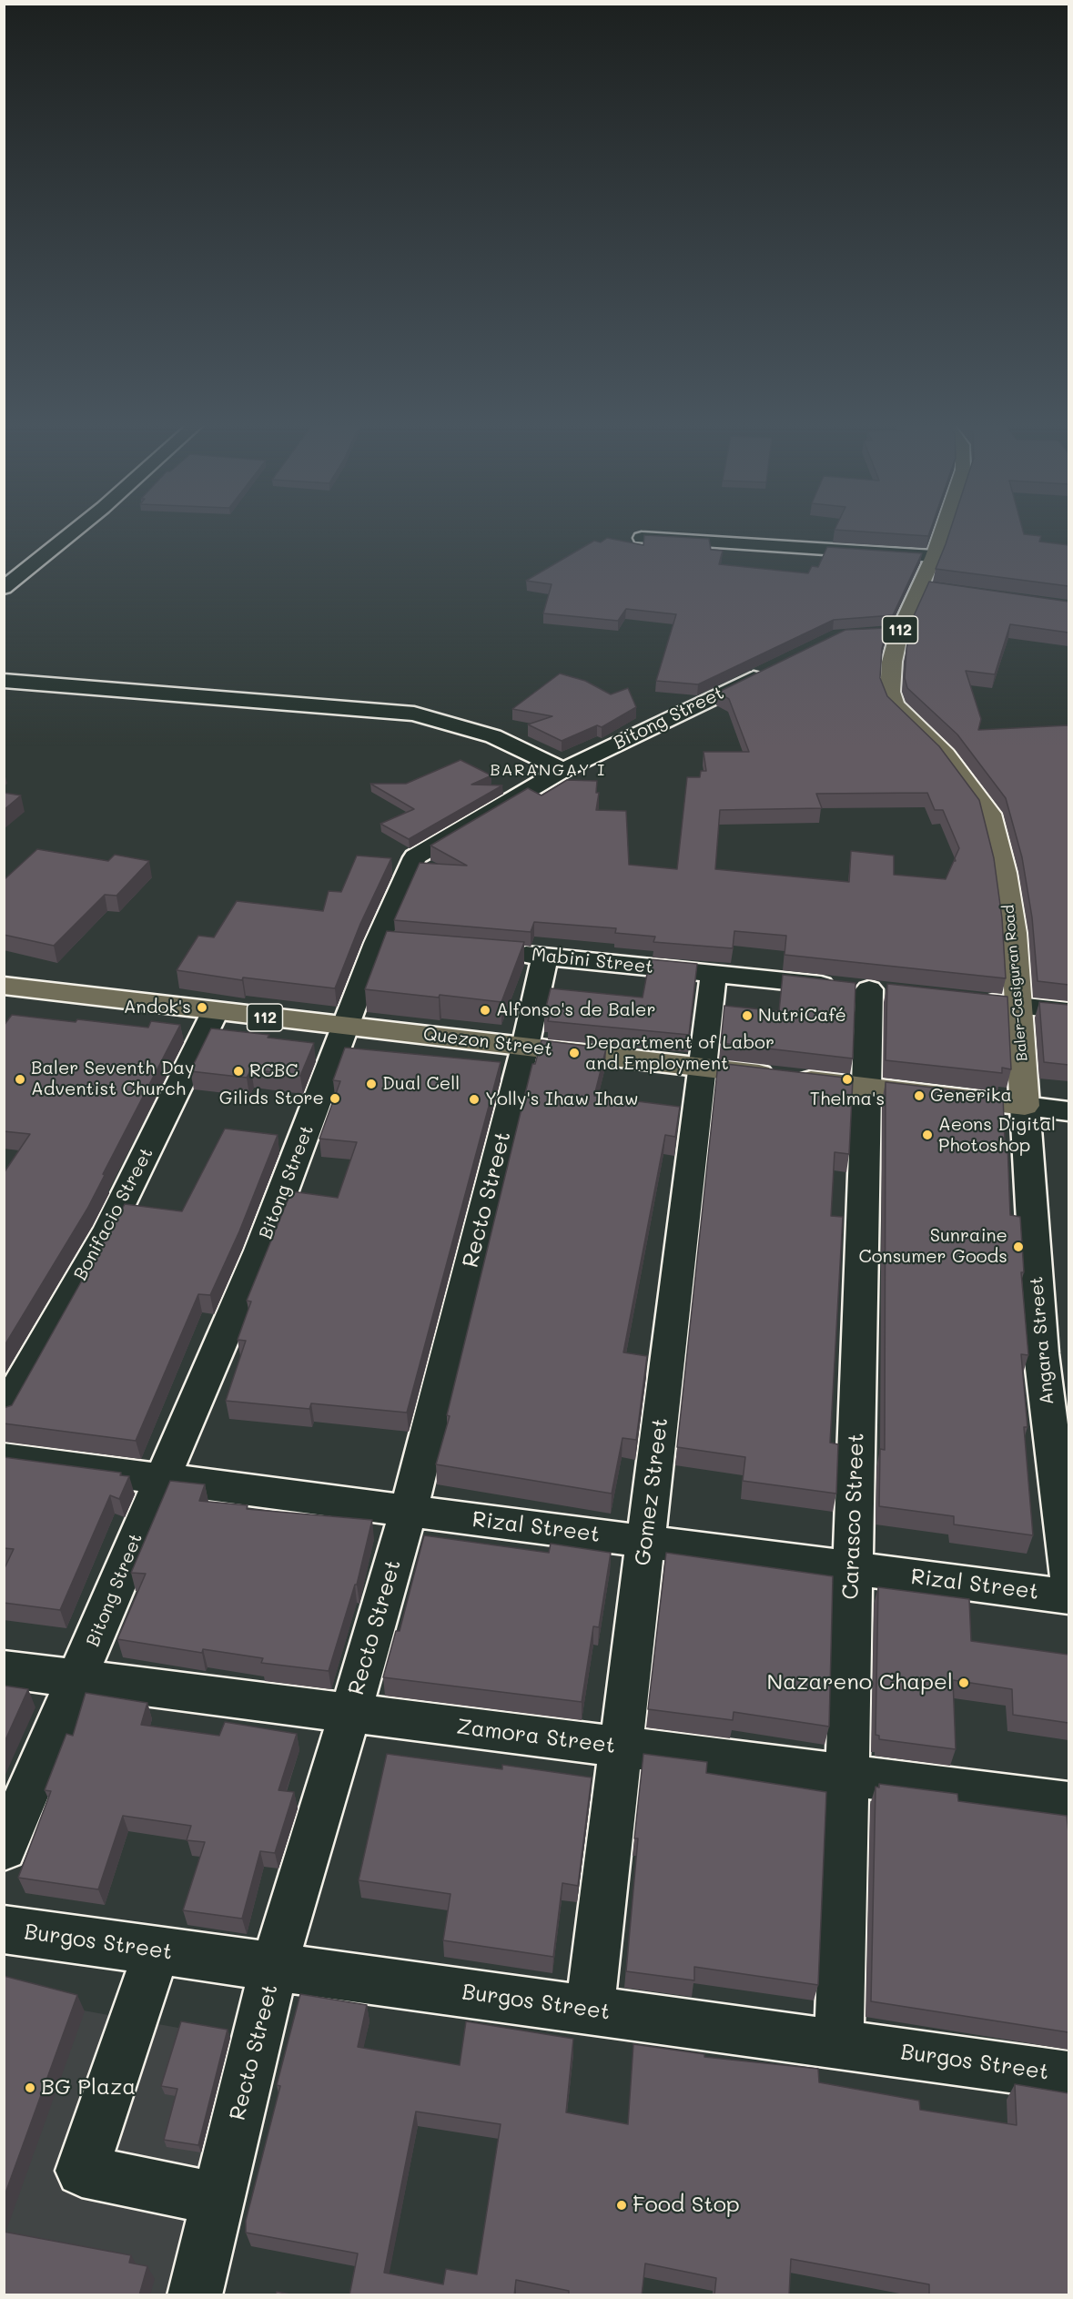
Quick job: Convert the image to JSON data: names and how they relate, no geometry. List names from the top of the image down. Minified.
{"streets":{"main road":["112","Baler-Casiguran Road","Quezon Street"],"street":["Bitong Street","Mabini Street","Recto Street","Bonifacio Street","Angara Street","Gomez Street","Carasco Street","Rizal Street","Zamora Street","Burgos Street"]},"crossings":[["Bitong Street","Quezon Street"],["Bitong Street","Rizal Street"],["Bitong Street","Zamora Street"],["Mabini Street","Recto Street"],["Mabini Street","Gomez Street"],["Mabini Street","Carasco Street"],["Baler-Casiguran Road","Quezon Street"],["Baler-Casiguran Road","Angara Street"],["Quezon Street","Recto Street"],["Quezon Street","Bonifacio Street"],["Quezon Street","Angara Street"],["Quezon Street","Gomez Street"],["Quezon Street","Carasco Street"],["Recto Street","Rizal Street"],["Recto Street","Zamora Street"],["Recto Street","Burgos Street"],["Gomez Street","Rizal Street"],["Gomez Street","Zamora Street"],["Gomez Street","Burgos Street"],["Carasco Street","Rizal Street"],["Carasco Street","Zamora Street"],["Carasco Street","Burgos Street"]],"districts":["BARANGAY I"],"places":["Andok's","Alfonso's de Baler","NutriCafé","Department of Labor and Employment","RCBC","Baler Seventh Day Adventist Church","Thelma's","Dual Cell","Generika","Gilids Store","Yolly's Ihaw Ihaw","Aeons Digital Photoshop","Sunraine Consumer Goods","Nazareno Chapel","BG Plaza","Food Stop"]}
